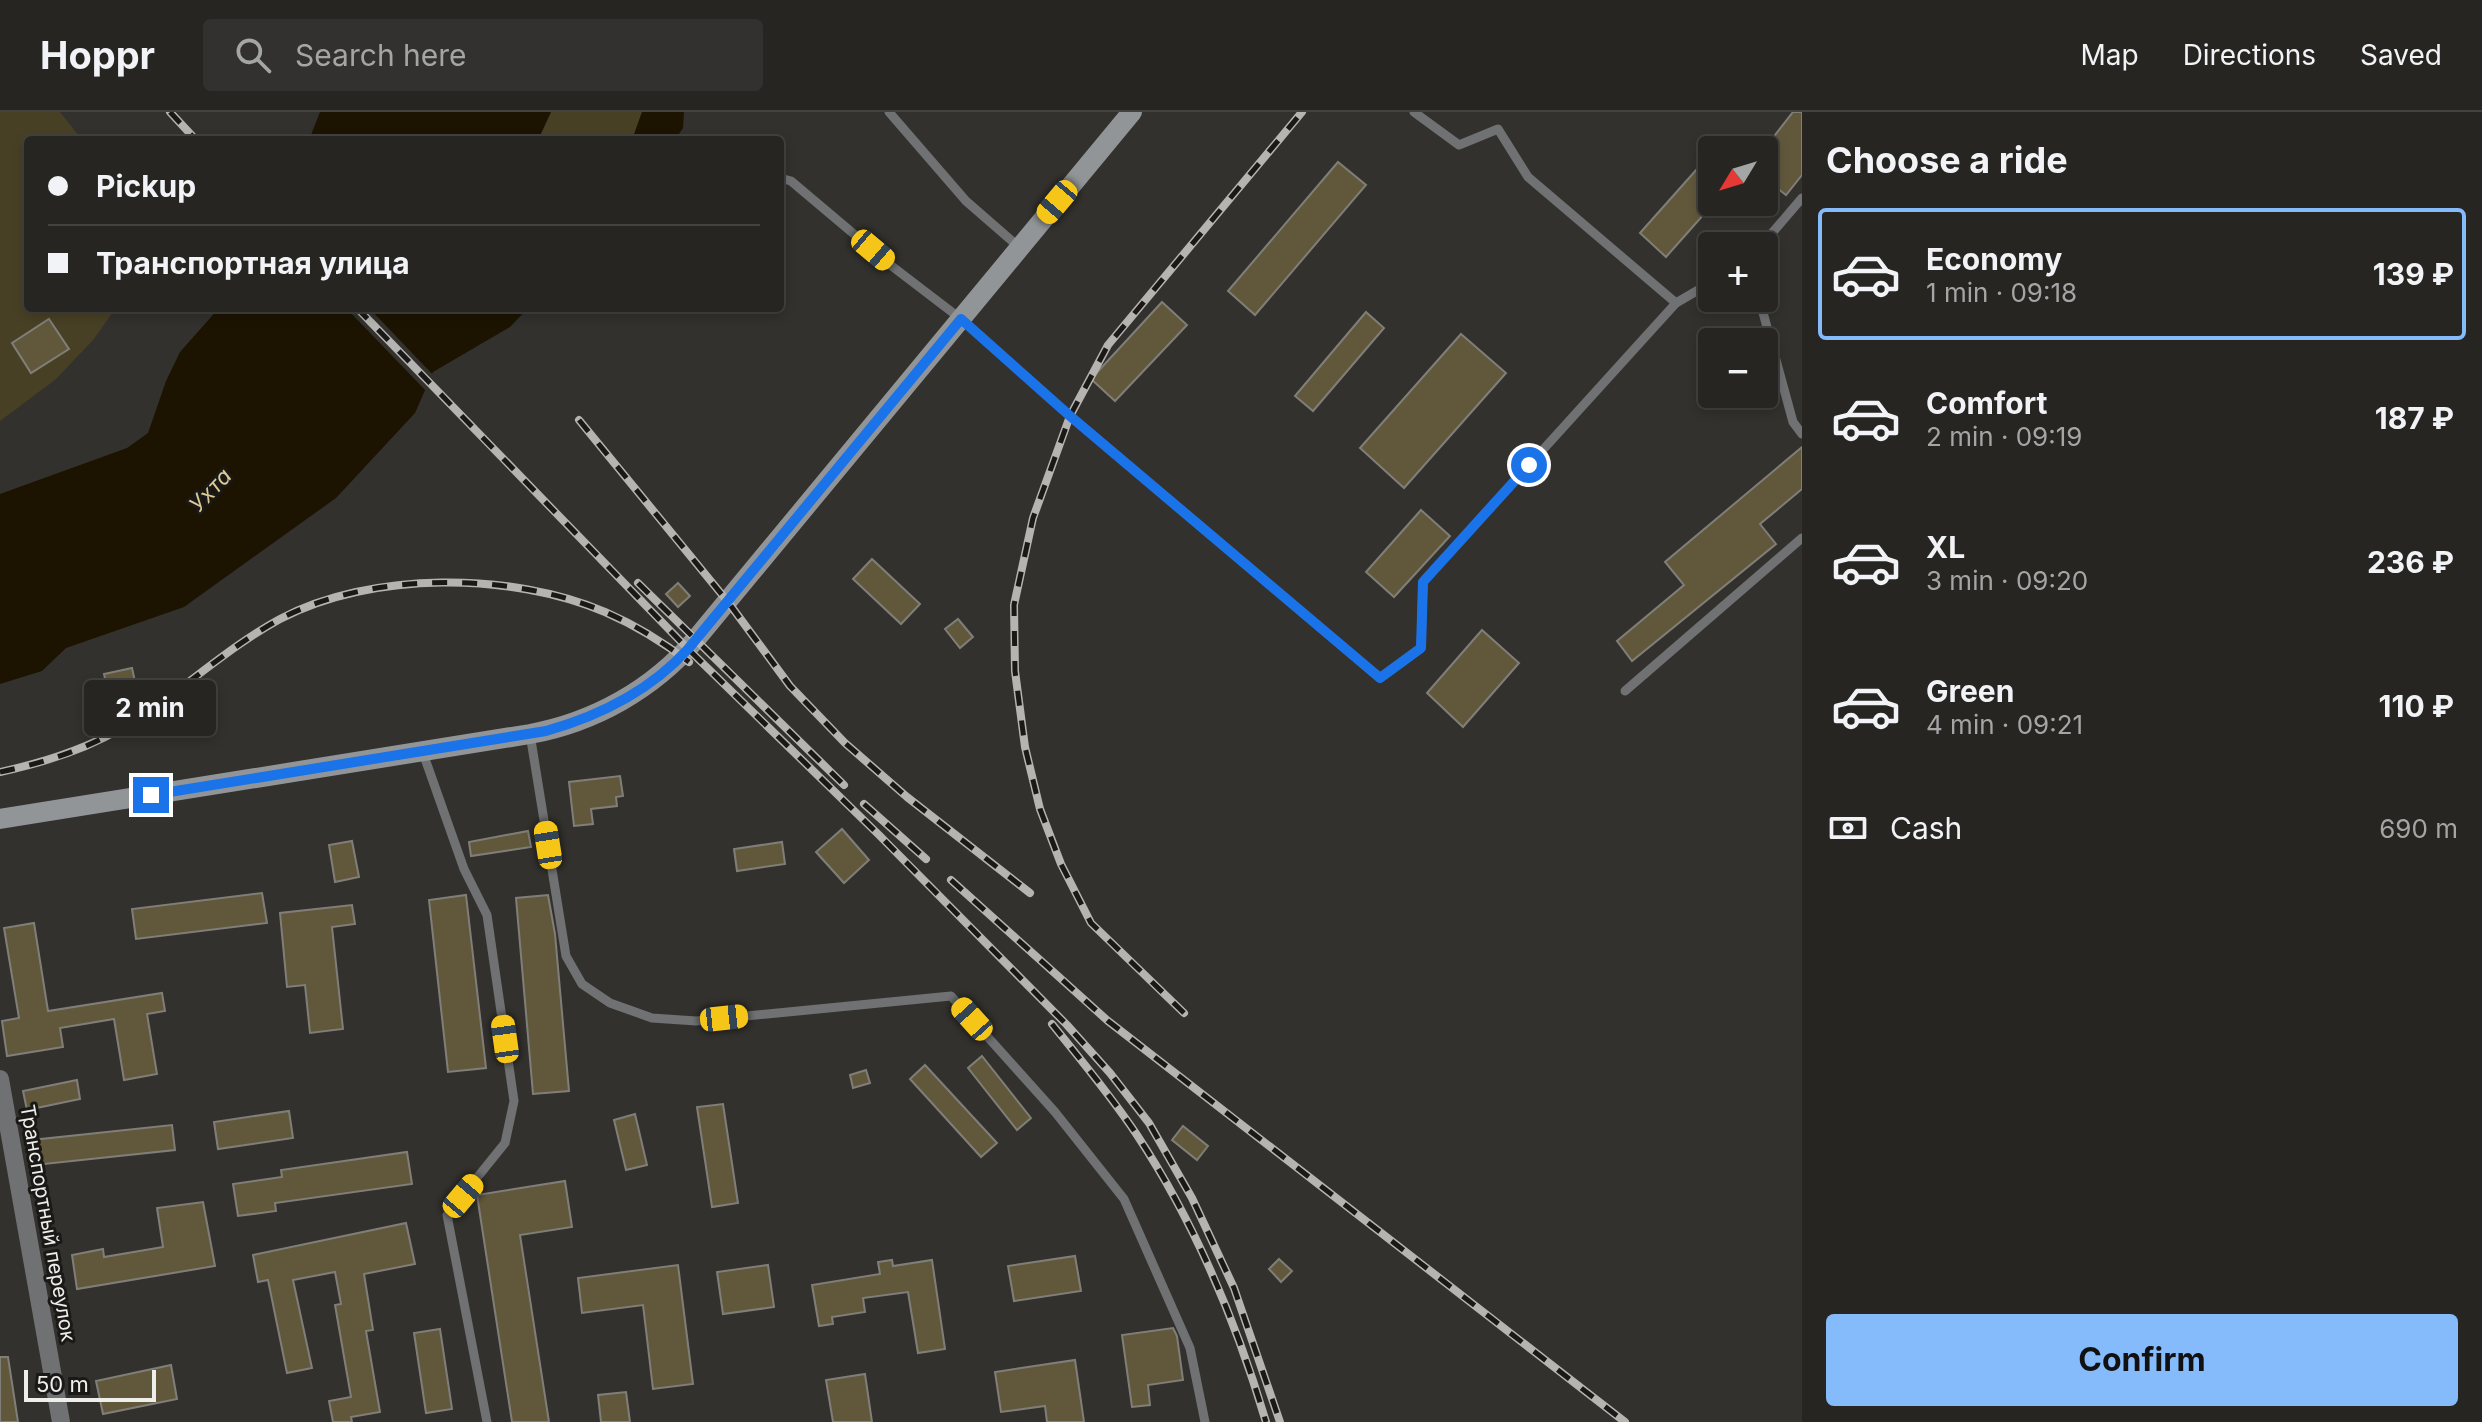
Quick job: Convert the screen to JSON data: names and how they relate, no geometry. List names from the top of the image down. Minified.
{"streets":{"street":["Транспортный переулок"]},"water":["Ухта"],"scale_bar":"50 m","north":"bottom left","page":{"header":"Hoppr","search":"Search here","nav":["Map","Directions","Saved"],"heading":"Choose a ride","map_buttons":["+","−"],"banner":["Pickup","Транспортная улица"],"list":[{"name":"Economy","note":"1 min · 09:18","value":"139 ₽"},{"name":"Comfort","note":"2 min · 09:19","value":"187 ₽"},{"name":"XL","note":"3 min · 09:20","value":"236 ₽"},{"name":"Green","note":"4 min · 09:21","value":"110 ₽"}],"bubble":"2 min","pay":["Cash","690 m"],"buttons":"Confirm","scale":"50 m"}}
